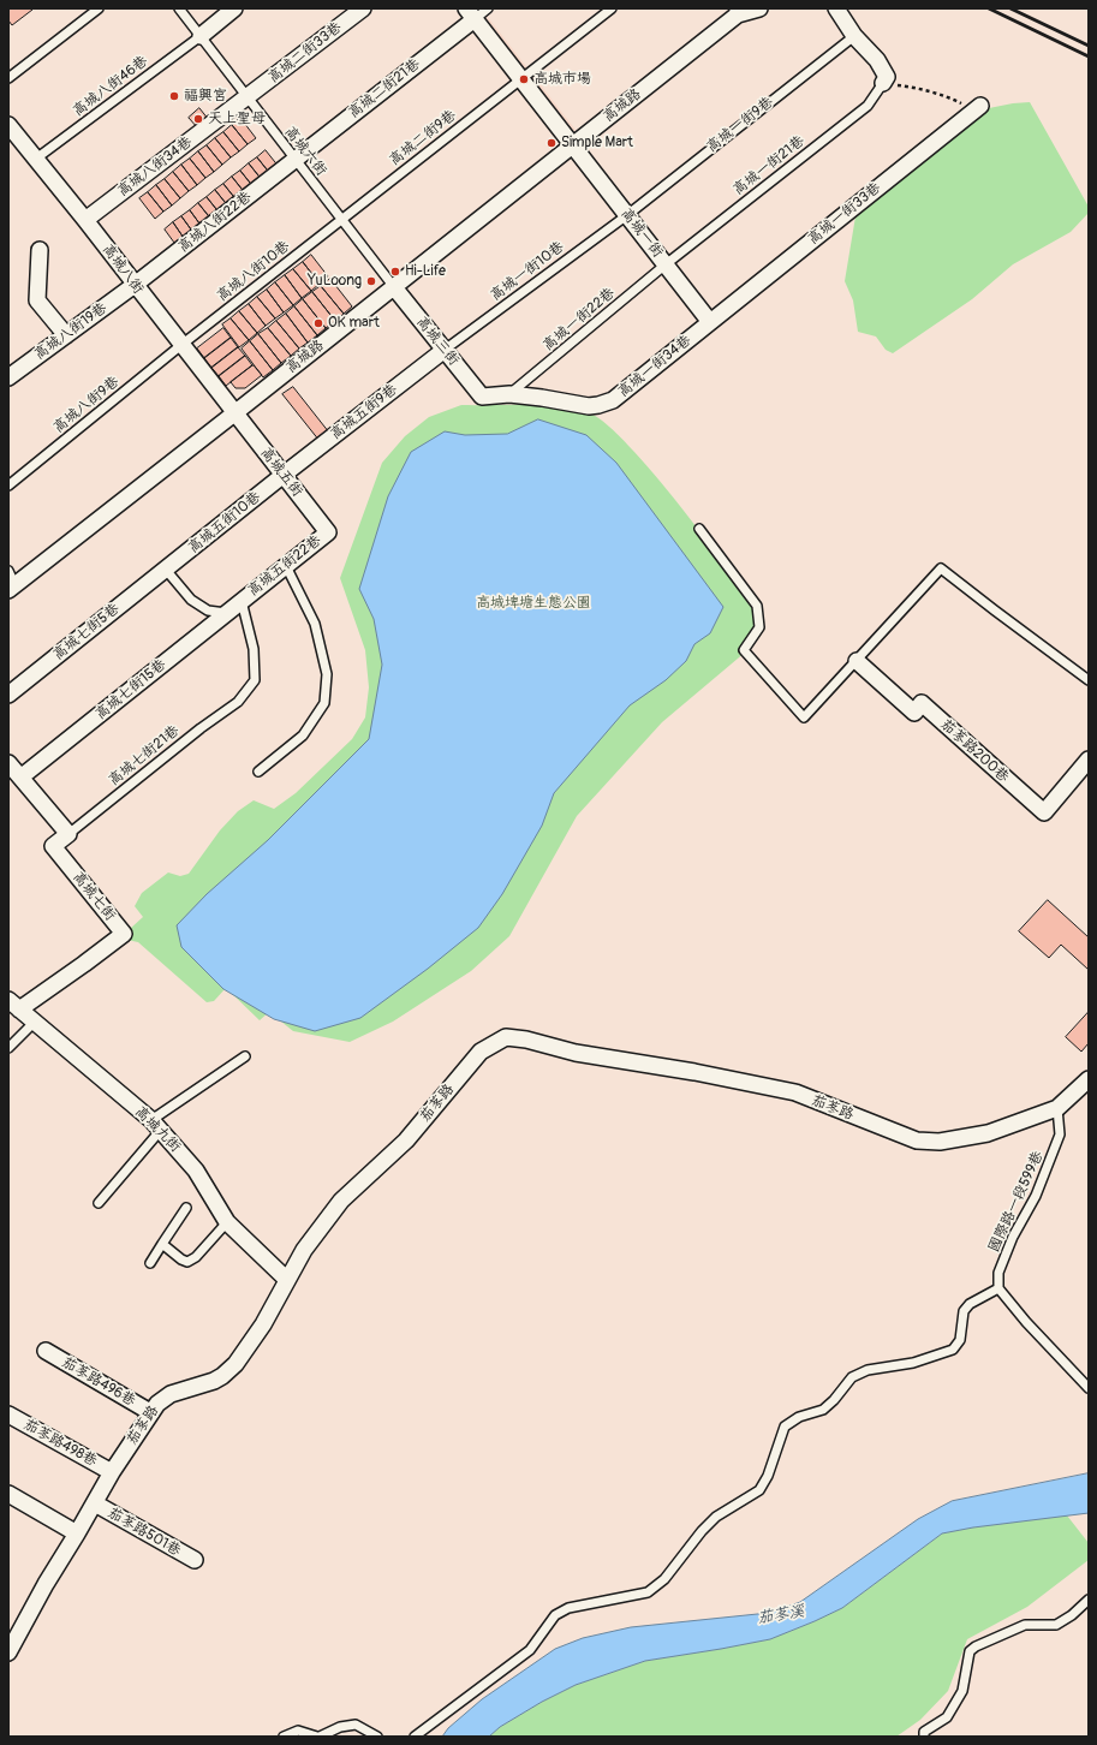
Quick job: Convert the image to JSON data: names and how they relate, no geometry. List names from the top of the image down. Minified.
{"streets":{"street":["高城二街33巷","高城二街21巷","高城路","高城八街34巷","高城一街33巷","高城八街22巷","高城一街","高城八街","高城八街19巷","高城三街","高城一街34巷","高城五街9巷","高城五街","高城五街10巷","高城五街22巷","高城七街5巷","高城七街15巷","茄苳路200巷","高城七街","茄苳路","高城九街","茄苳路496巷","茄苳路498巷","茄苳路501巷"],"lane":["高城八街46巷","高城一街9巷","高城二街9巷","高城六街","高城一街21巷","高城八街10巷","高城一街10巷","高城一街22巷","高城八街9巷","高城七街21巷","國際路一段599巷"]},"crossings":[["高城二街33巷","高城六街"],["高城二街33巷","高城八街34巷"],["高城八街46巷","高城六街"],["高城八街46巷","高城八街"],["高城二街21巷","高城六街"],["高城二街21巷","高城八街22巷"],["高城二街21巷","高城一街"],["高城路","高城六街"],["高城路","高城一街"],["高城路","高城八街"],["高城路","高城三街"],["高城路","高城五街"],["高城一街9巷","高城一街"],["高城一街9巷","高城一街10巷"],["高城二街9巷","高城六街"],["高城二街9巷","高城一街"],["高城二街9巷","高城八街10巷"],["高城六街","高城八街34巷"],["高城六街","高城八街22巷"],["高城六街","高城八街10巷"],["高城六街","高城三街"],["高城一街21巷","高城一街"],["高城一街21巷","高城一街22巷"],["高城八街34巷","高城八街"],["高城一街33巷","高城一街"],["高城一街33巷","高城一街34巷"],["高城八街22巷","高城八街"],["高城八街22巷","高城八街19巷"],["高城一街","高城一街10巷"],["高城一街","高城一街22巷"],["高城一街","高城一街34巷"],["高城八街","高城八街10巷"],["高城八街","高城八街19巷"],["高城八街","高城八街9巷"],["高城八街","高城五街"],["高城八街10巷","高城八街9巷"],["高城一街10巷","高城三街"],["高城一街10巷","高城五街9巷"],["高城一街22巷","高城一街34巷"],["高城三街","高城一街34巷"],["高城三街","高城五街9巷"],["高城五街9巷","高城五街"],["高城五街9巷","高城五街10巷"],["高城五街","高城五街10巷"],["高城五街","高城五街22巷"],["高城五街10巷","高城七街5巷"],["高城五街22巷","高城七街15巷"],["高城五街22巷","高城七街21巷"],["高城七街15巷","高城七街21巷"],["高城七街21巷","高城七街"],["高城七街","高城九街"],["茄苳路","高城九街"],["茄苳路","國際路一段599巷"],["茄苳路","茄苳路496巷"],["茄苳路","茄苳路498巷"],["茄苳路","茄苳路501巷"]],"water":["茄苳溪"],"parks":["高城埤塘生態公園"],"places":["高城市場","福興宮","天上聖母","Simple Mart","Hi-Life","YuLoong","OK mart"]}
